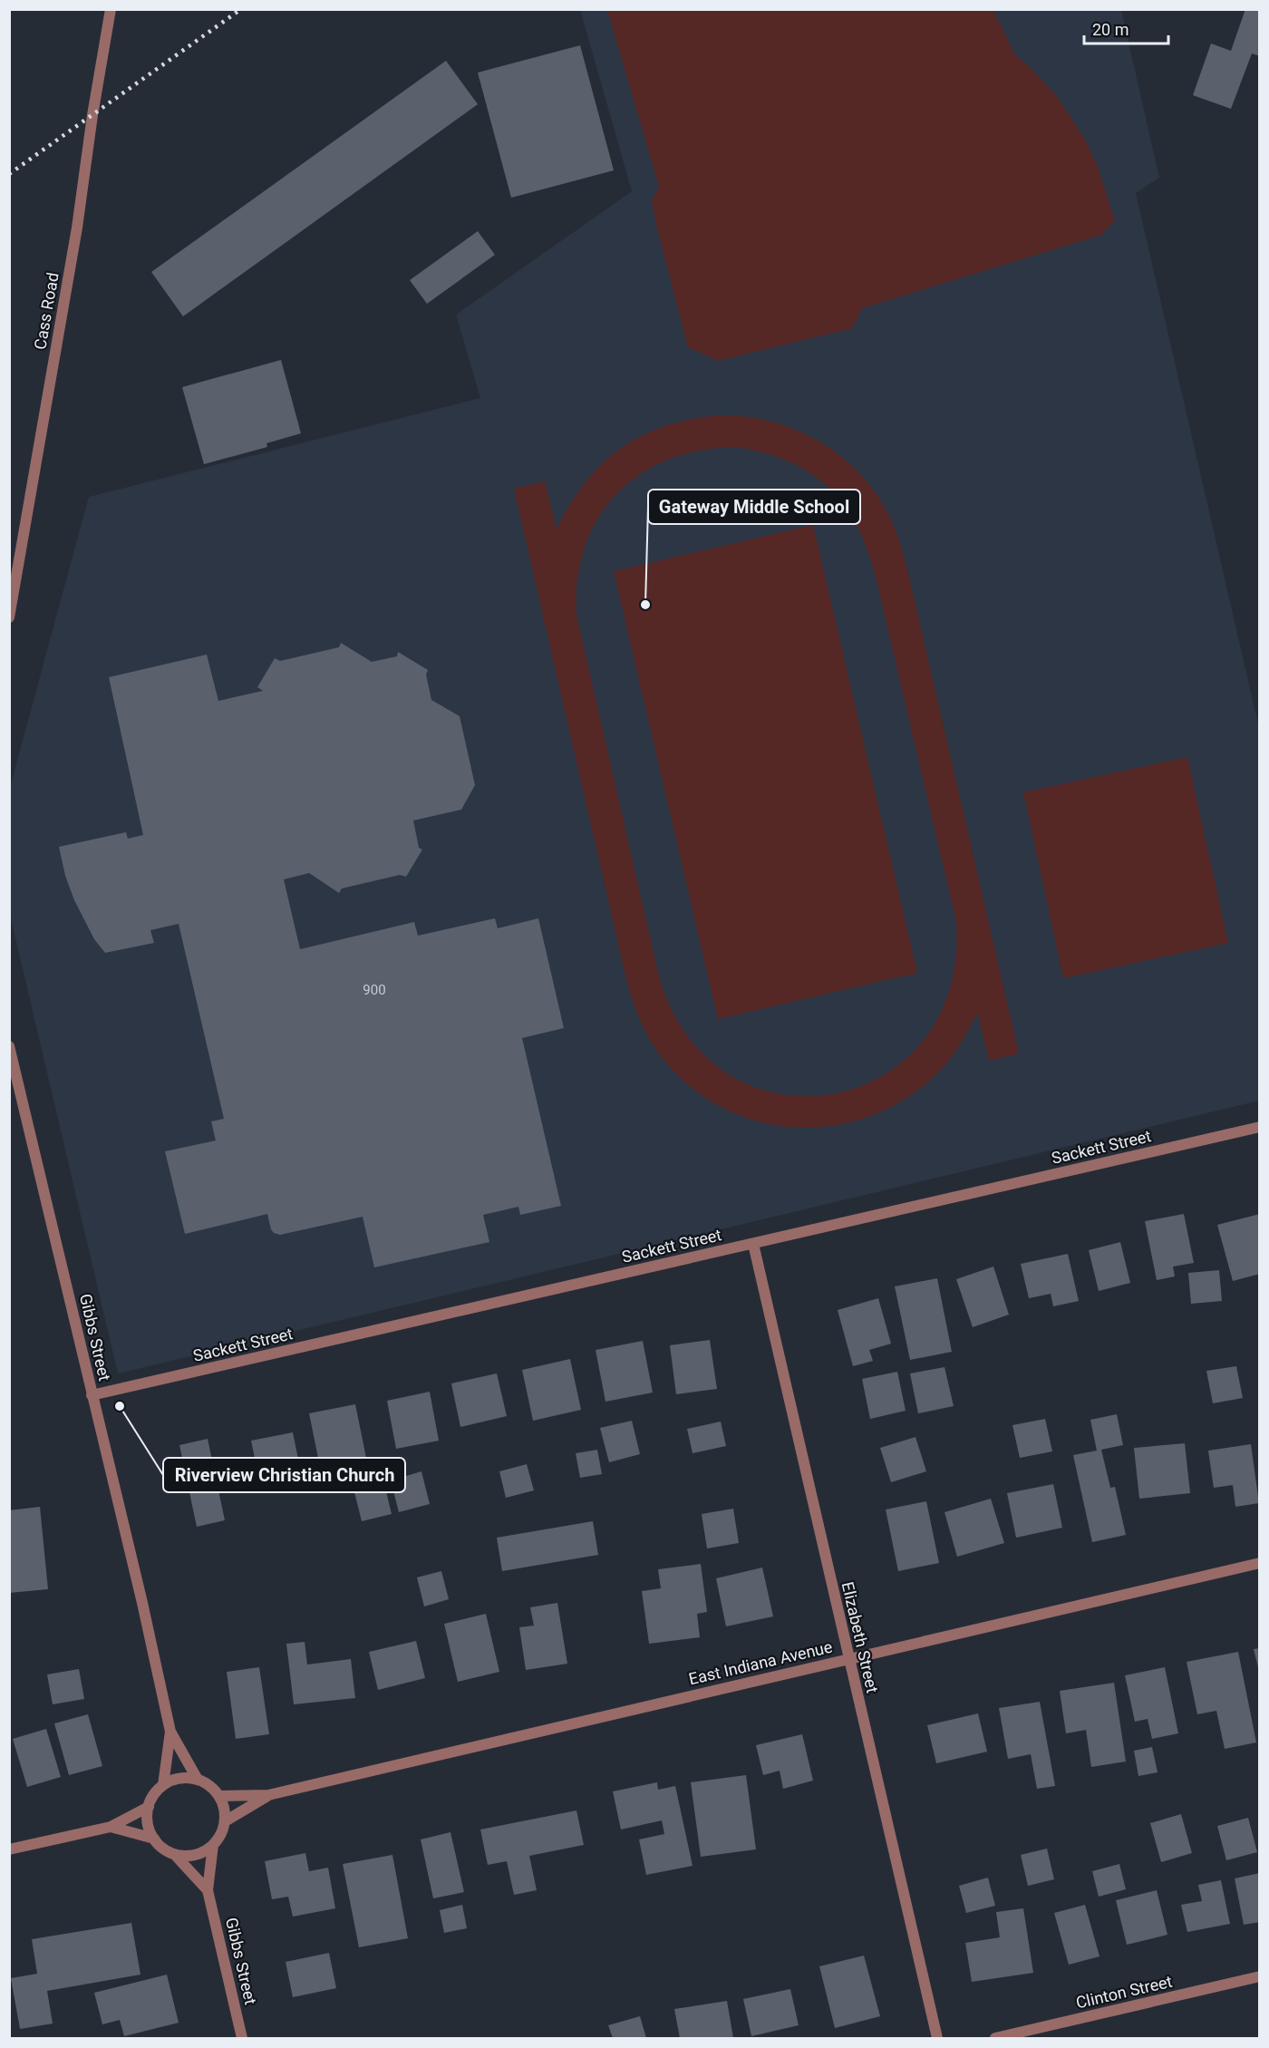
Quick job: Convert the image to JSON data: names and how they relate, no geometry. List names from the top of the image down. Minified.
{"streets":{"street":["Cass Road","Sackett Street","Gibbs Street","Elizabeth Street","East Indiana Avenue","Clinton Street"]},"crossings":[["Sackett Street","Gibbs Street"],["Sackett Street","Elizabeth Street"],["Gibbs Street","East Indiana Avenue"],["Elizabeth Street","East Indiana Avenue"]],"places":["Gateway Middle School","Riverview Christian Church"],"house_numbers":["900"],"scale_bar":"20 m"}
